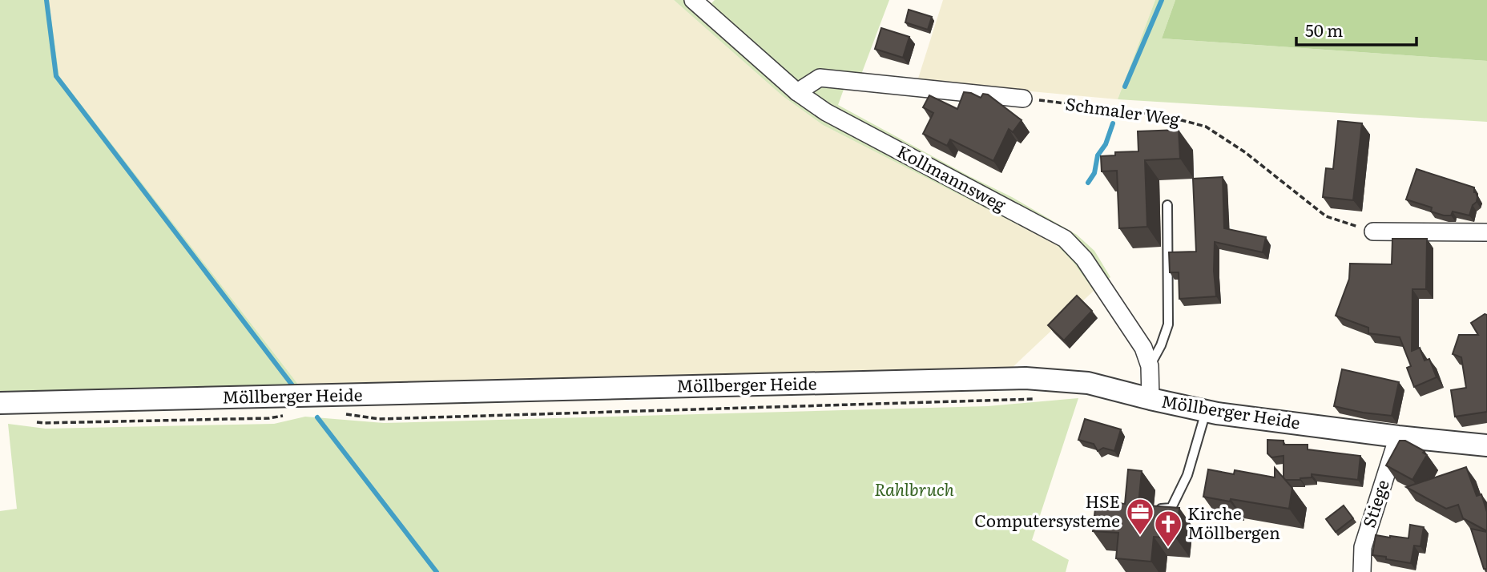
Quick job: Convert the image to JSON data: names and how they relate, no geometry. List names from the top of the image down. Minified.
{"streets":{"street":["Kollmannsweg","Möllberger Heide","Stiege"],"path":["Schmaler Weg"]},"crossings":[["Kollmannsweg","Möllberger Heide"],["Möllberger Heide","Stiege"]],"parks":["Rahlbruch"],"places":{"office":["HSE Computersysteme"],"church":["Kirche Möllbergen"]},"scale_bar":"50 m"}
